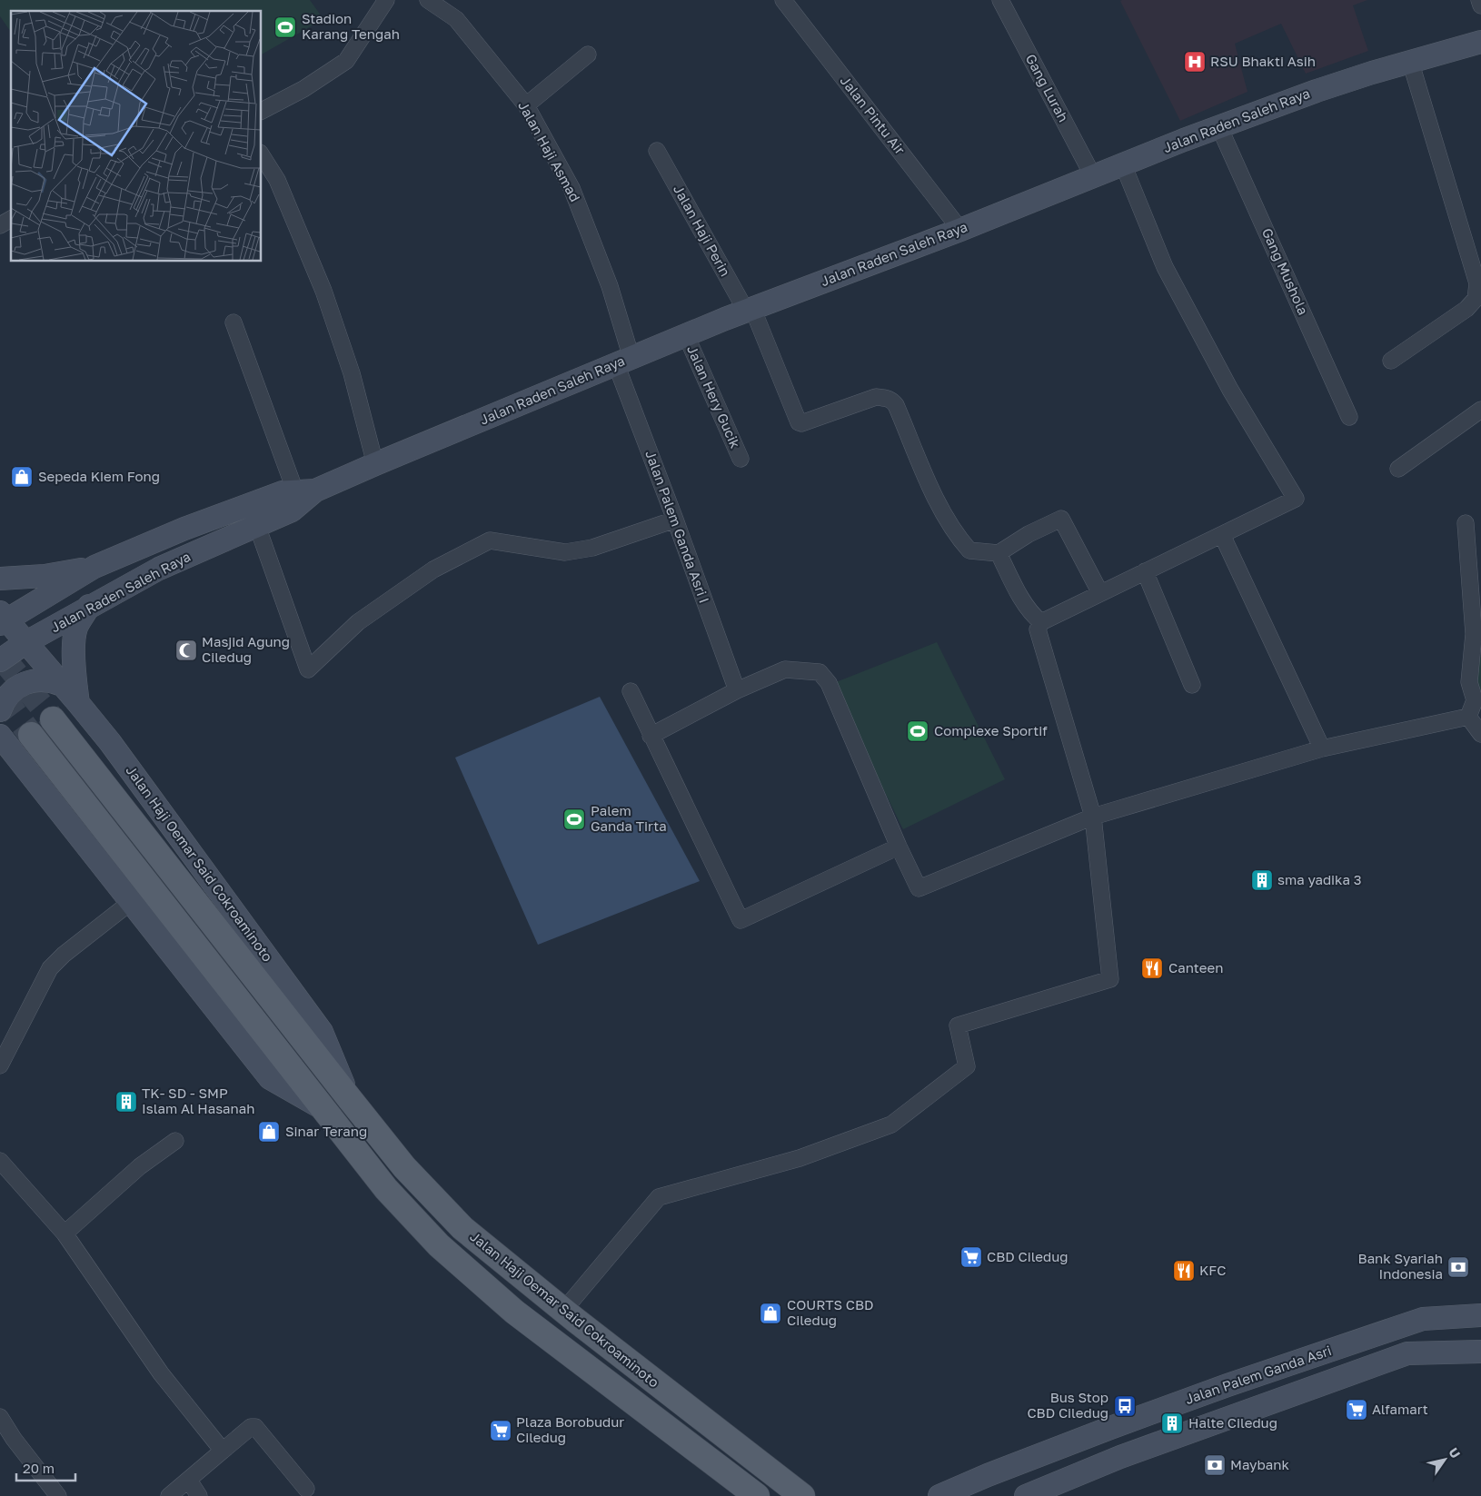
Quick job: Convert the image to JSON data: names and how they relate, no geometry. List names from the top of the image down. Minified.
{"streets":{"main road":["Jalan Haji Oemar Said Cokroaminoto"],"street":["Gang Lurah","Jalan Pintu Air","Jalan Raden Saleh Raya","Jalan Haji Asmad","Jalan Haji Perin","Gang Mushola","Jalan Hery Gucik","Jalan Palem Ganda Asri I","Jalan Palem Ganda Asri"]},"crossings":[["Gang Lurah","Jalan Raden Saleh Raya"],["Jalan Pintu Air","Jalan Raden Saleh Raya"],["Jalan Raden Saleh Raya","Jalan Haji Asmad"],["Jalan Raden Saleh Raya","Jalan Haji Perin"],["Jalan Raden Saleh Raya","Gang Mushola"],["Jalan Raden Saleh Raya","Jalan Hery Gucik"],["Jalan Raden Saleh Raya","Jalan Palem Ganda Asri I"],["Jalan Raden Saleh Raya","Jalan Haji Oemar Said Cokroaminoto"],["Jalan Haji Asmad","Jalan Palem Ganda Asri I"]],"places":{"sports":["Stadion Karang Tengah","Complexe Sportif","Palem Ganda Tirta"],"hospital":["RSU Bhakti Asih"],"shop":["Sepeda Kiem Fong","Sinar Terang","COURTS CBD Ciledug"],"mosque":["Masjid Agung Ciledug"],"building":["sma yadika 3","TK- SD - SMP Islam Al Hasanah","Halte Ciledug"],"restaurant":["Canteen","KFC"],"supermarket":["CBD Ciledug","Alfamart","Plaza Borobudur Ciledug"],"bank":["Bank Syariah Indonesia","Maybank"],"bus stop":["Bus Stop CBD Ciledug"]},"scale_bar":"20 m","north":"top right"}
